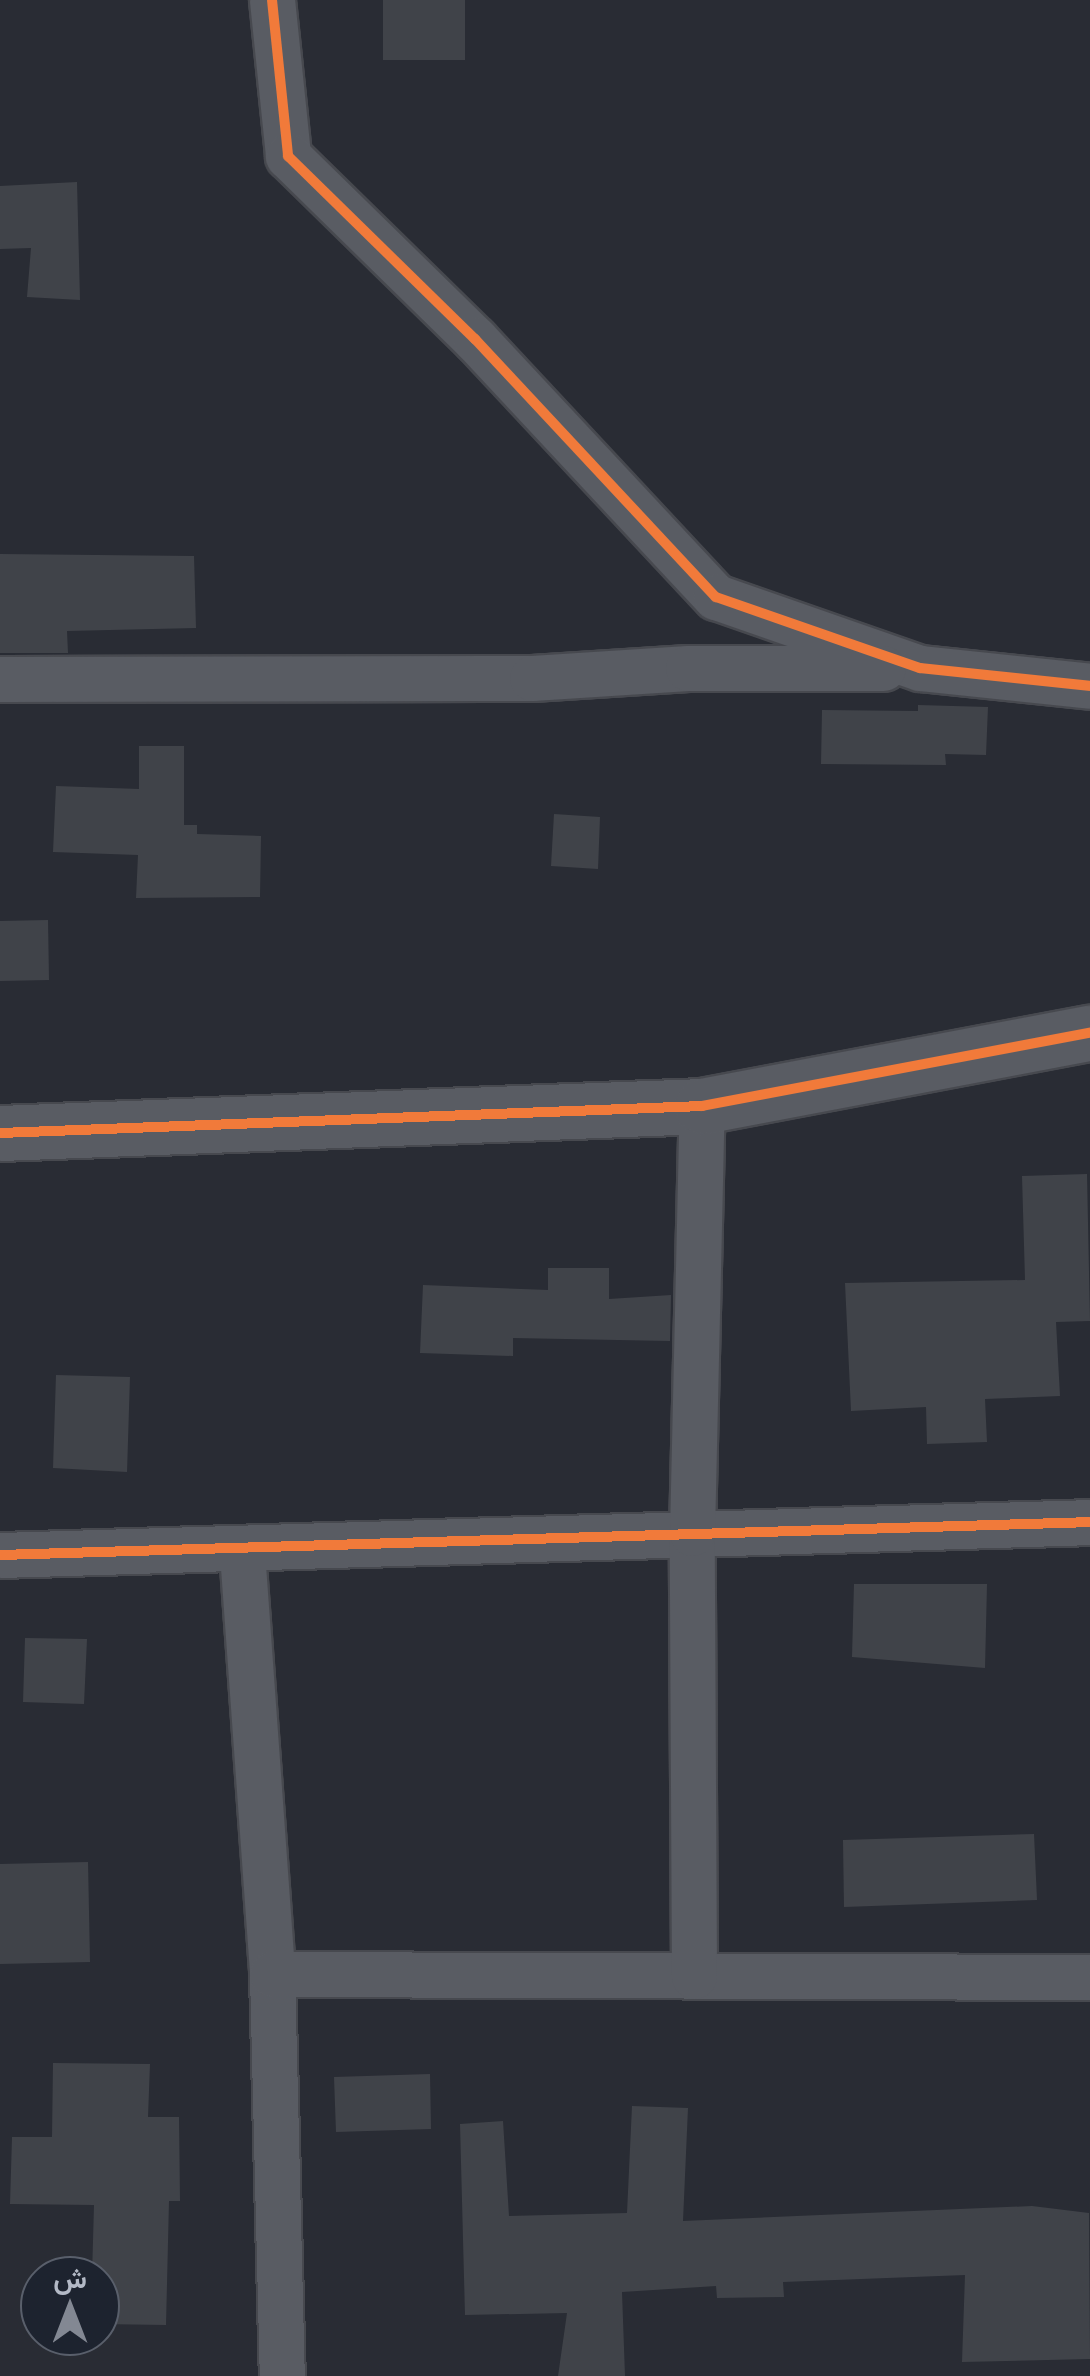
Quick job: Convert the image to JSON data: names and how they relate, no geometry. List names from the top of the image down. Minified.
{"north":"top"}
